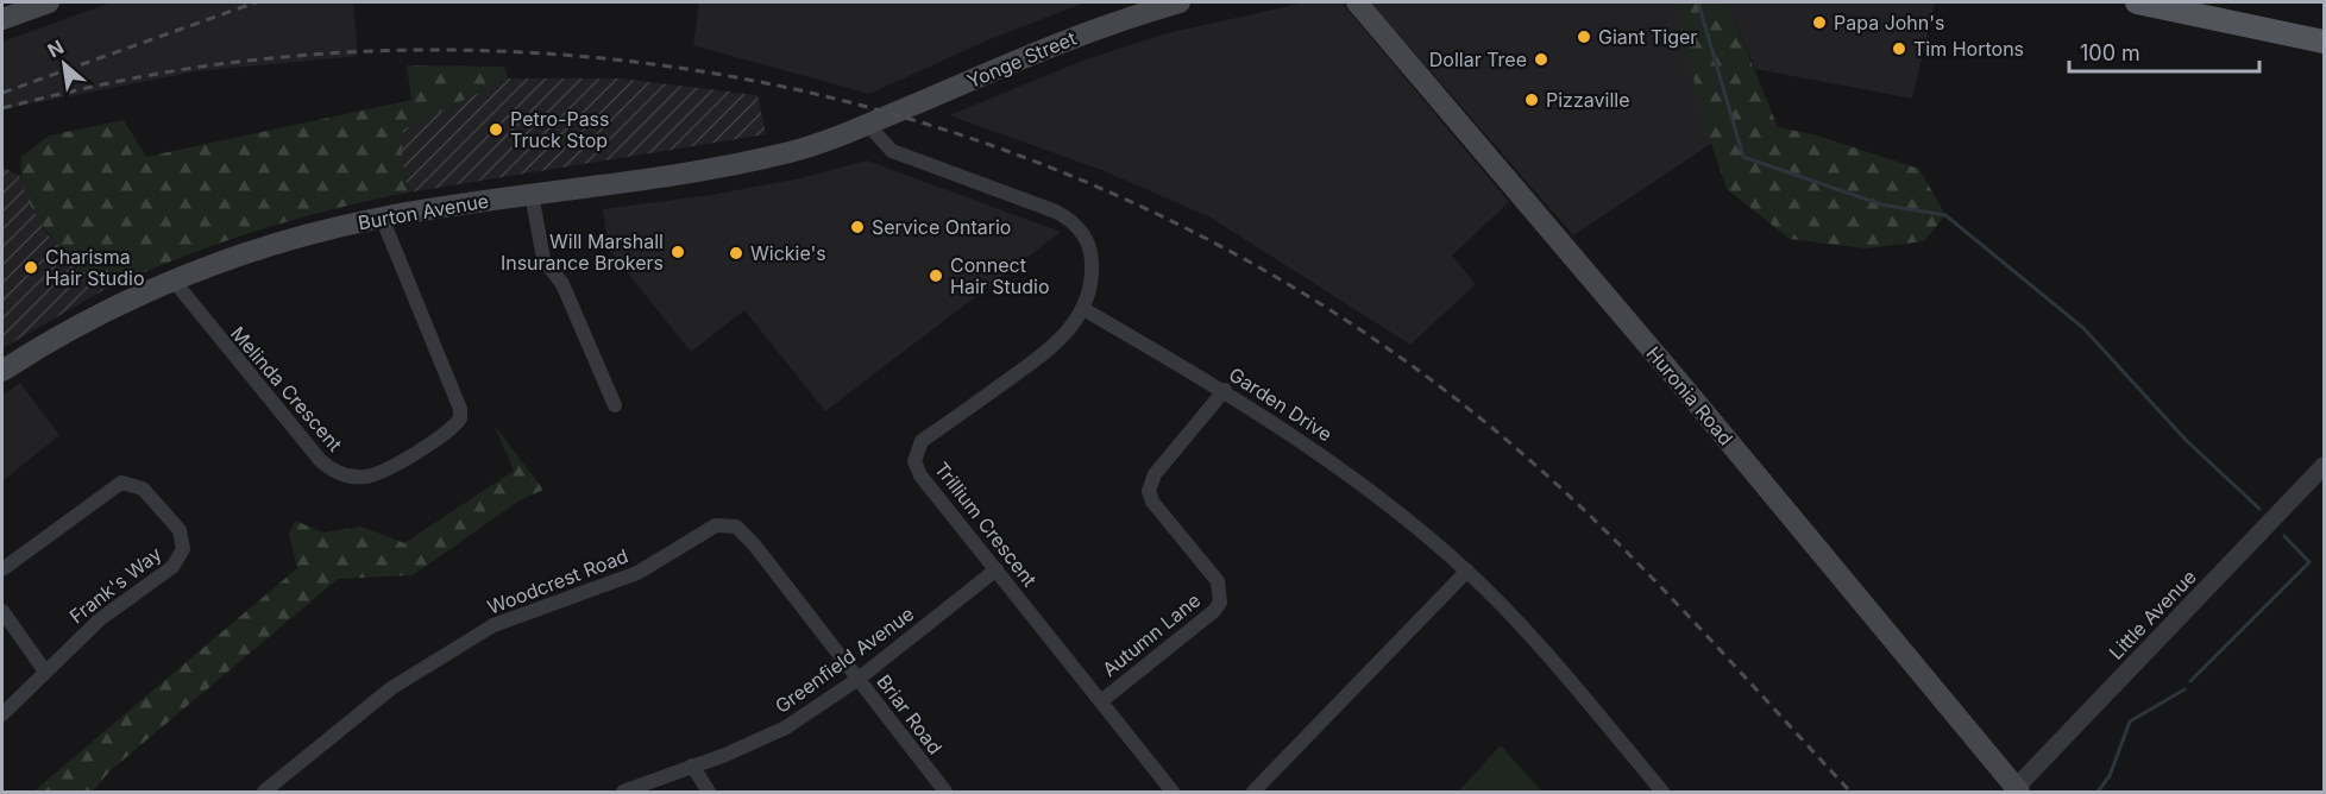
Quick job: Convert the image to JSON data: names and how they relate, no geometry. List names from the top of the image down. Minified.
{"streets":{"main road":["Yonge Street","Burton Avenue","Huronia Road"],"street":["Melinda Crescent","Garden Drive","Trillium Crescent","Woodcrest Road","Frank's Way","Little Avenue","Autumn Lane","Greenfield Avenue","Briar Road"]},"crossings":[["Yonge Street","Burton Avenue"],["Burton Avenue","Melinda Crescent"],["Huronia Road","Little Avenue"],["Garden Drive","Trillium Crescent"],["Garden Drive","Autumn Lane"],["Trillium Crescent","Autumn Lane"],["Trillium Crescent","Greenfield Avenue"],["Woodcrest Road","Briar Road"],["Greenfield Avenue","Briar Road"]],"places":["Papa John's","Giant Tiger","Tim Hortons","Dollar Tree","Pizzaville","Petro-Pass Truck Stop","Service Ontario","Will Marshall Insurance Brokers","Wickie's","Charisma Hair Studio","Connect Hair Studio"],"scale_bar":"100 m","north":"top left"}
